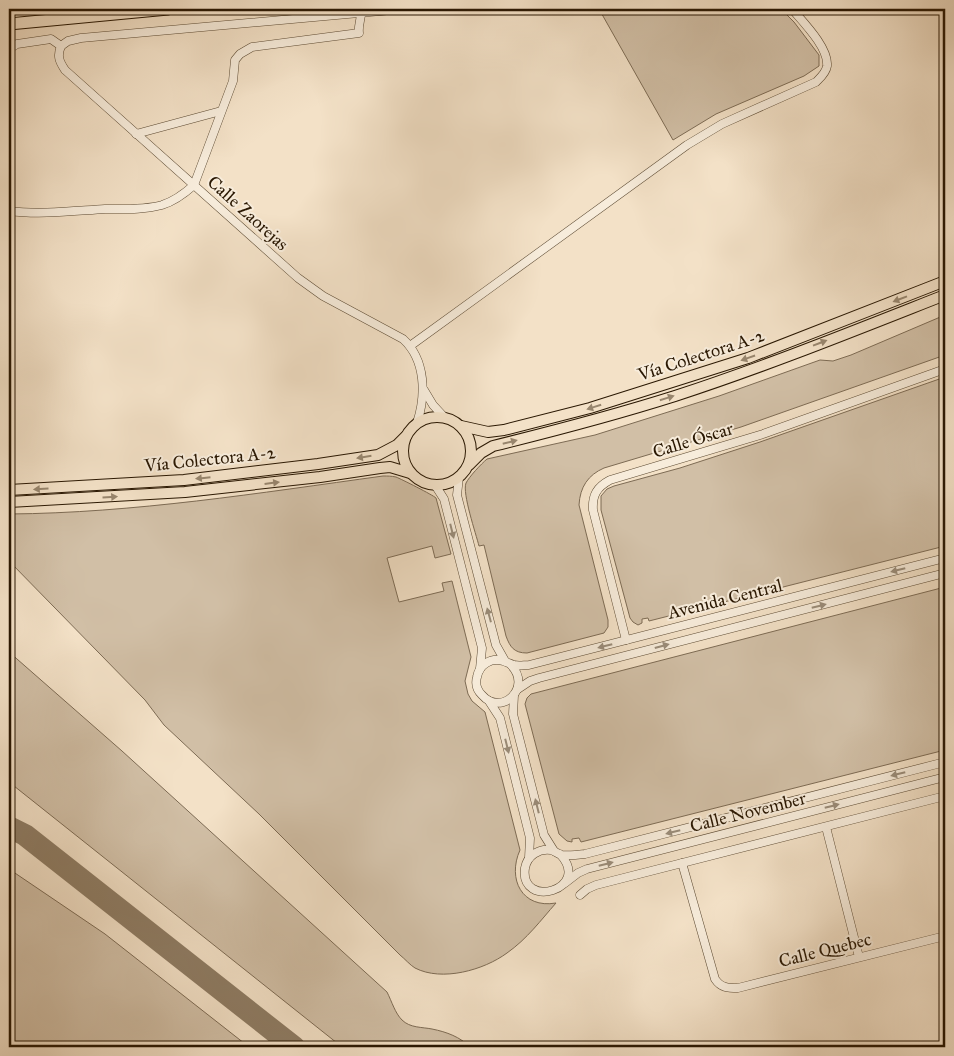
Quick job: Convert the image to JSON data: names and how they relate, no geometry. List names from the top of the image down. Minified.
{"streets":{"main road":["Vía Colectora A-2"],"street":["Calle Zaorejas","Calle Óscar","Avenida Central","Calle November","Calle Quebec"]},"crossings":[["Calle Óscar","Avenida Central"],["Calle November","Calle Quebec"]]}
